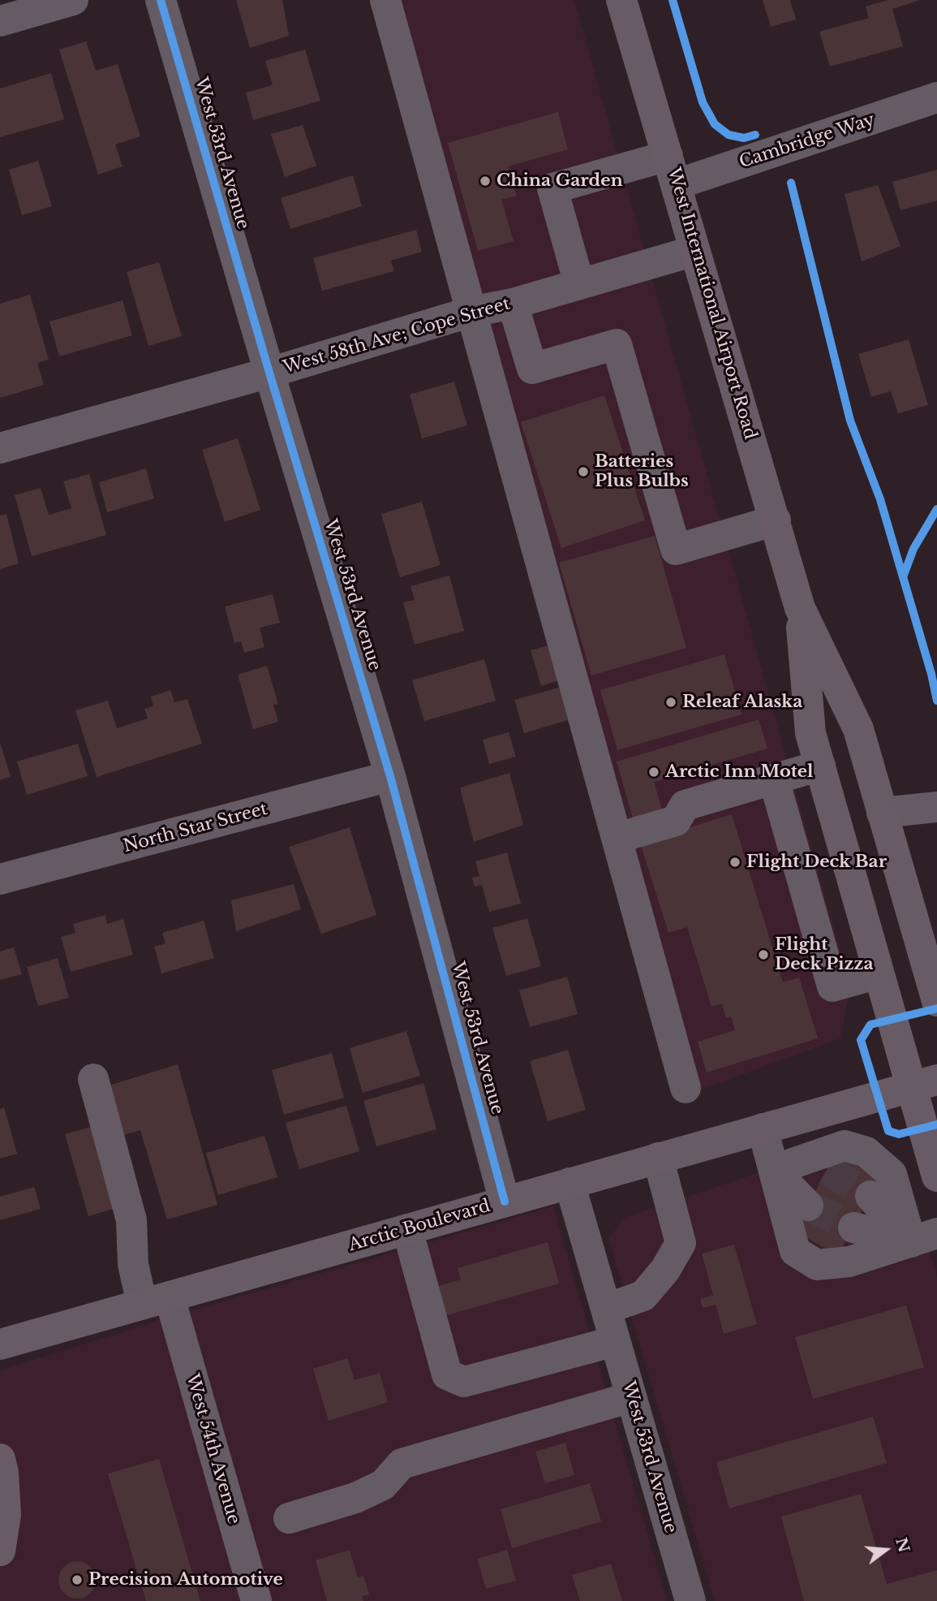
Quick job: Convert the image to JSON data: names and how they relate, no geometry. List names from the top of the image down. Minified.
{"streets":{"main road":["West International Airport Road","Arctic Boulevard"],"street":["Cambridge Way","West 53rd Avenue","West 58th Ave; Cope Street","North Star Street","West 54th Avenue"]},"crossings":[["Cambridge Way","West International Airport Road"],["Cambridge Way","West 58th Ave; Cope Street"],["West 53rd Avenue","West 58th Ave; Cope Street"],["West 53rd Avenue","North Star Street"],["West 53rd Avenue","Arctic Boulevard"],["West International Airport Road","West 58th Ave; Cope Street"],["West International Airport Road","Arctic Boulevard"],["Arctic Boulevard","West 54th Avenue"]],"places":["China Garden","Batteries Plus Bulbs","Releaf Alaska","Arctic Inn Motel","Flight Deck Bar","Flight Deck Pizza","Precision Automotive"],"north":"right"}
